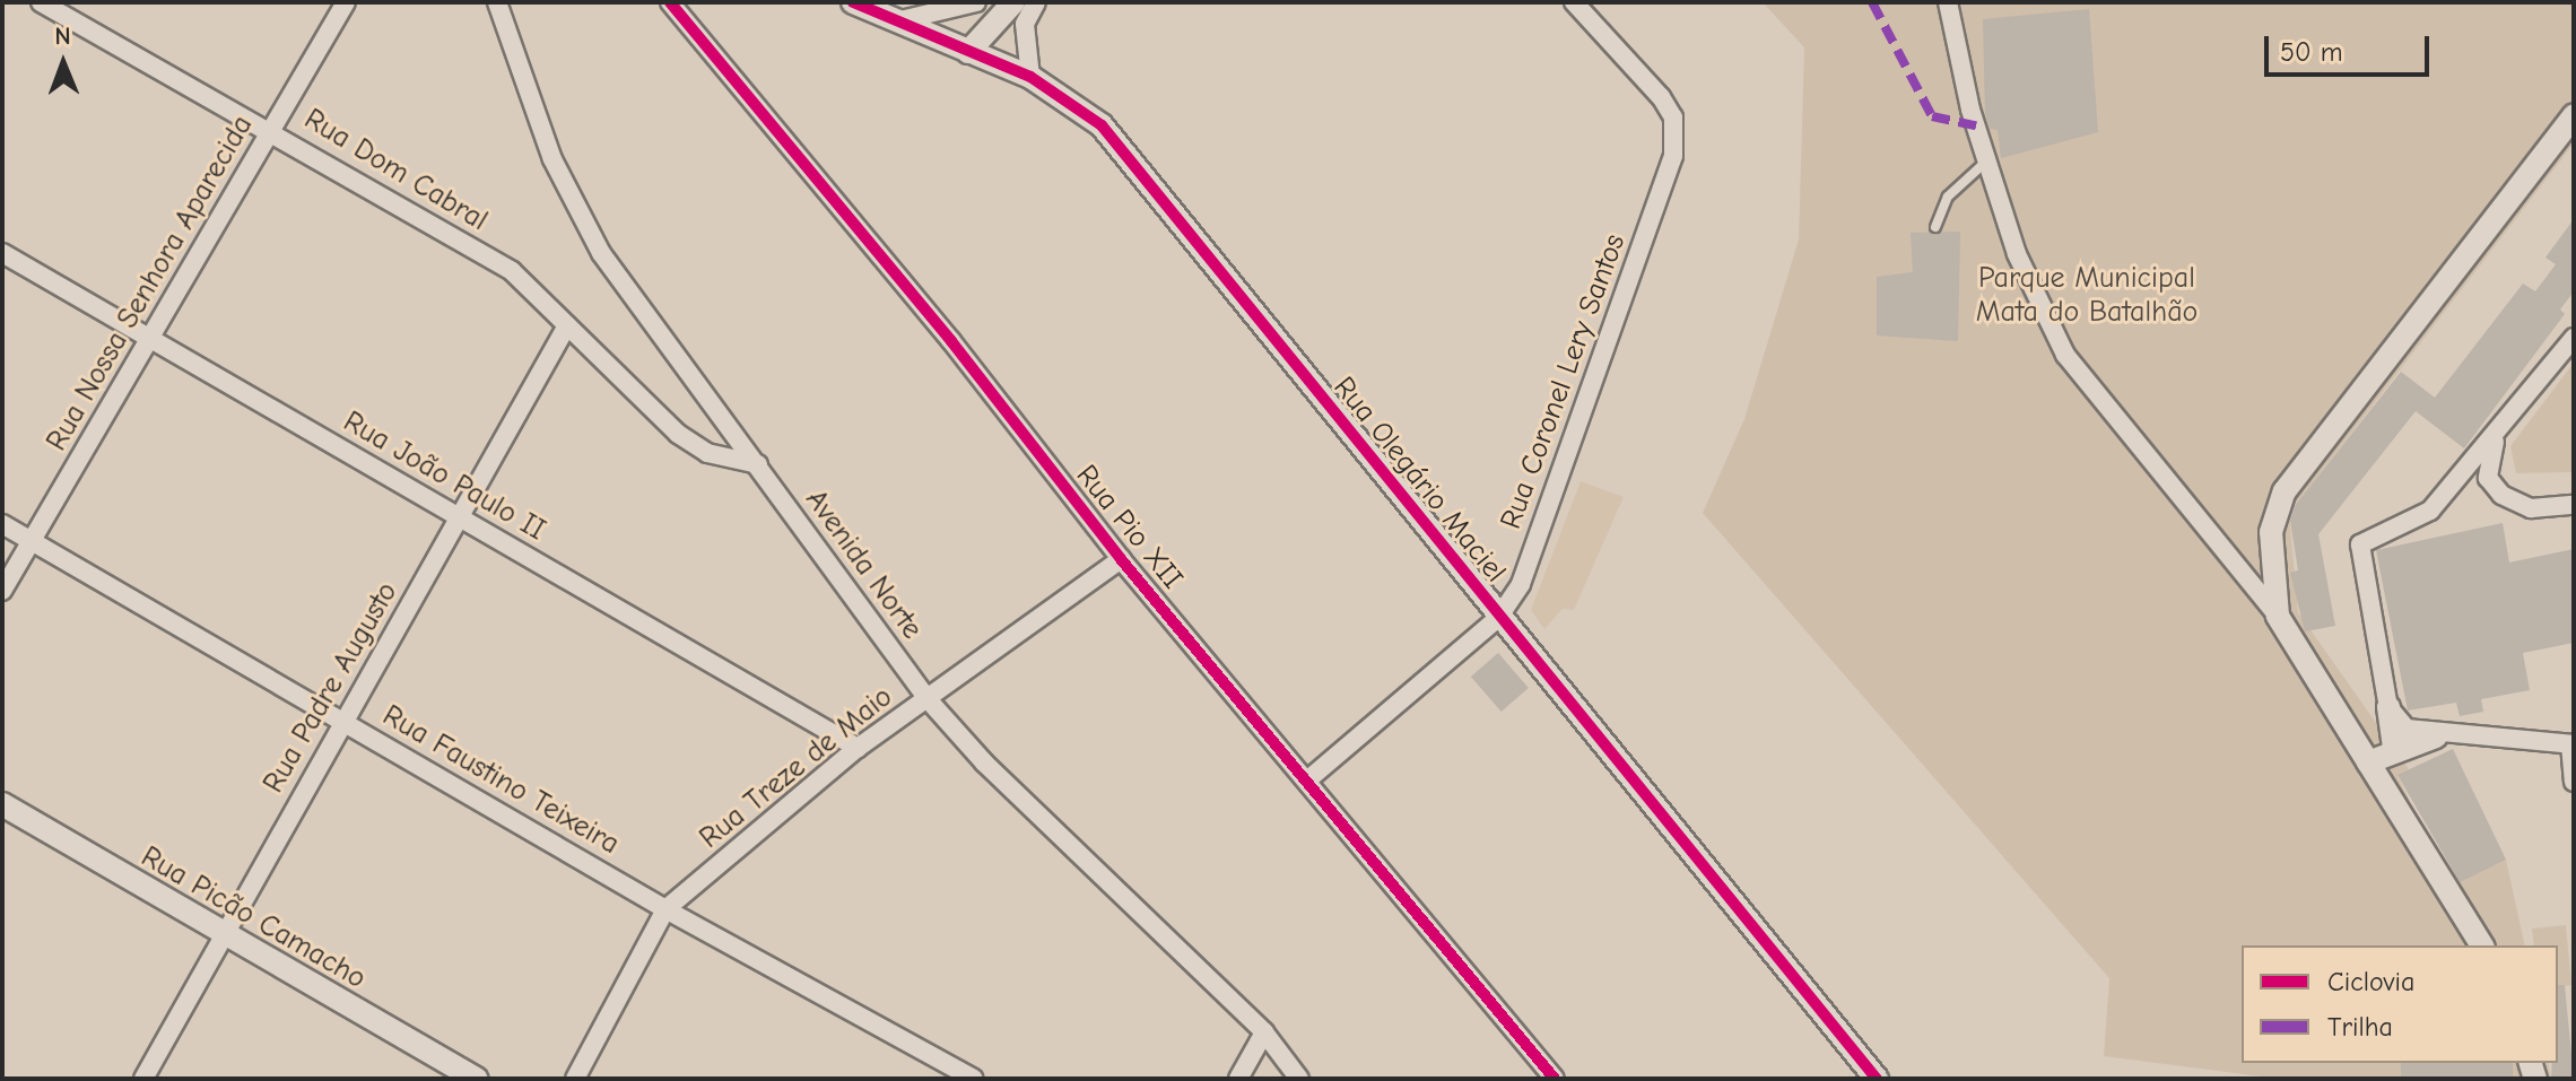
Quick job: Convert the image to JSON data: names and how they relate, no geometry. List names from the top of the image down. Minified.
{"streets":{"street":["Rua Dom Cabral","Rua Nossa Senhora Aparecida","Rua Coronel Lery Santos","Rua João Paulo II","Rua Olegário Maciel","Rua Pio XII","Avenida Norte","Rua Padre Augusto","Rua Treze de Maio","Rua Faustino Teixeira","Rua Picão Camacho"]},"crossings":[["Rua Dom Cabral","Rua Nossa Senhora Aparecida"],["Rua Dom Cabral","Avenida Norte"],["Rua Dom Cabral","Rua Padre Augusto"],["Rua Nossa Senhora Aparecida","Rua João Paulo II"],["Rua Nossa Senhora Aparecida","Rua Faustino Teixeira"],["Rua Coronel Lery Santos","Rua Olegário Maciel"],["Rua Coronel Lery Santos","Rua Pio XII"],["Rua João Paulo II","Rua Padre Augusto"],["Rua João Paulo II","Rua Treze de Maio"],["Rua Pio XII","Rua Treze de Maio"],["Avenida Norte","Rua Treze de Maio"],["Rua Padre Augusto","Rua Faustino Teixeira"],["Rua Padre Augusto","Rua Picão Camacho"],["Rua Treze de Maio","Rua Faustino Teixeira"]],"parks":["Parque Municipal Mata do Batalhão"],"legend":["Ciclovia","Trilha"],"scale_bar":"50 m","north":"top"}
